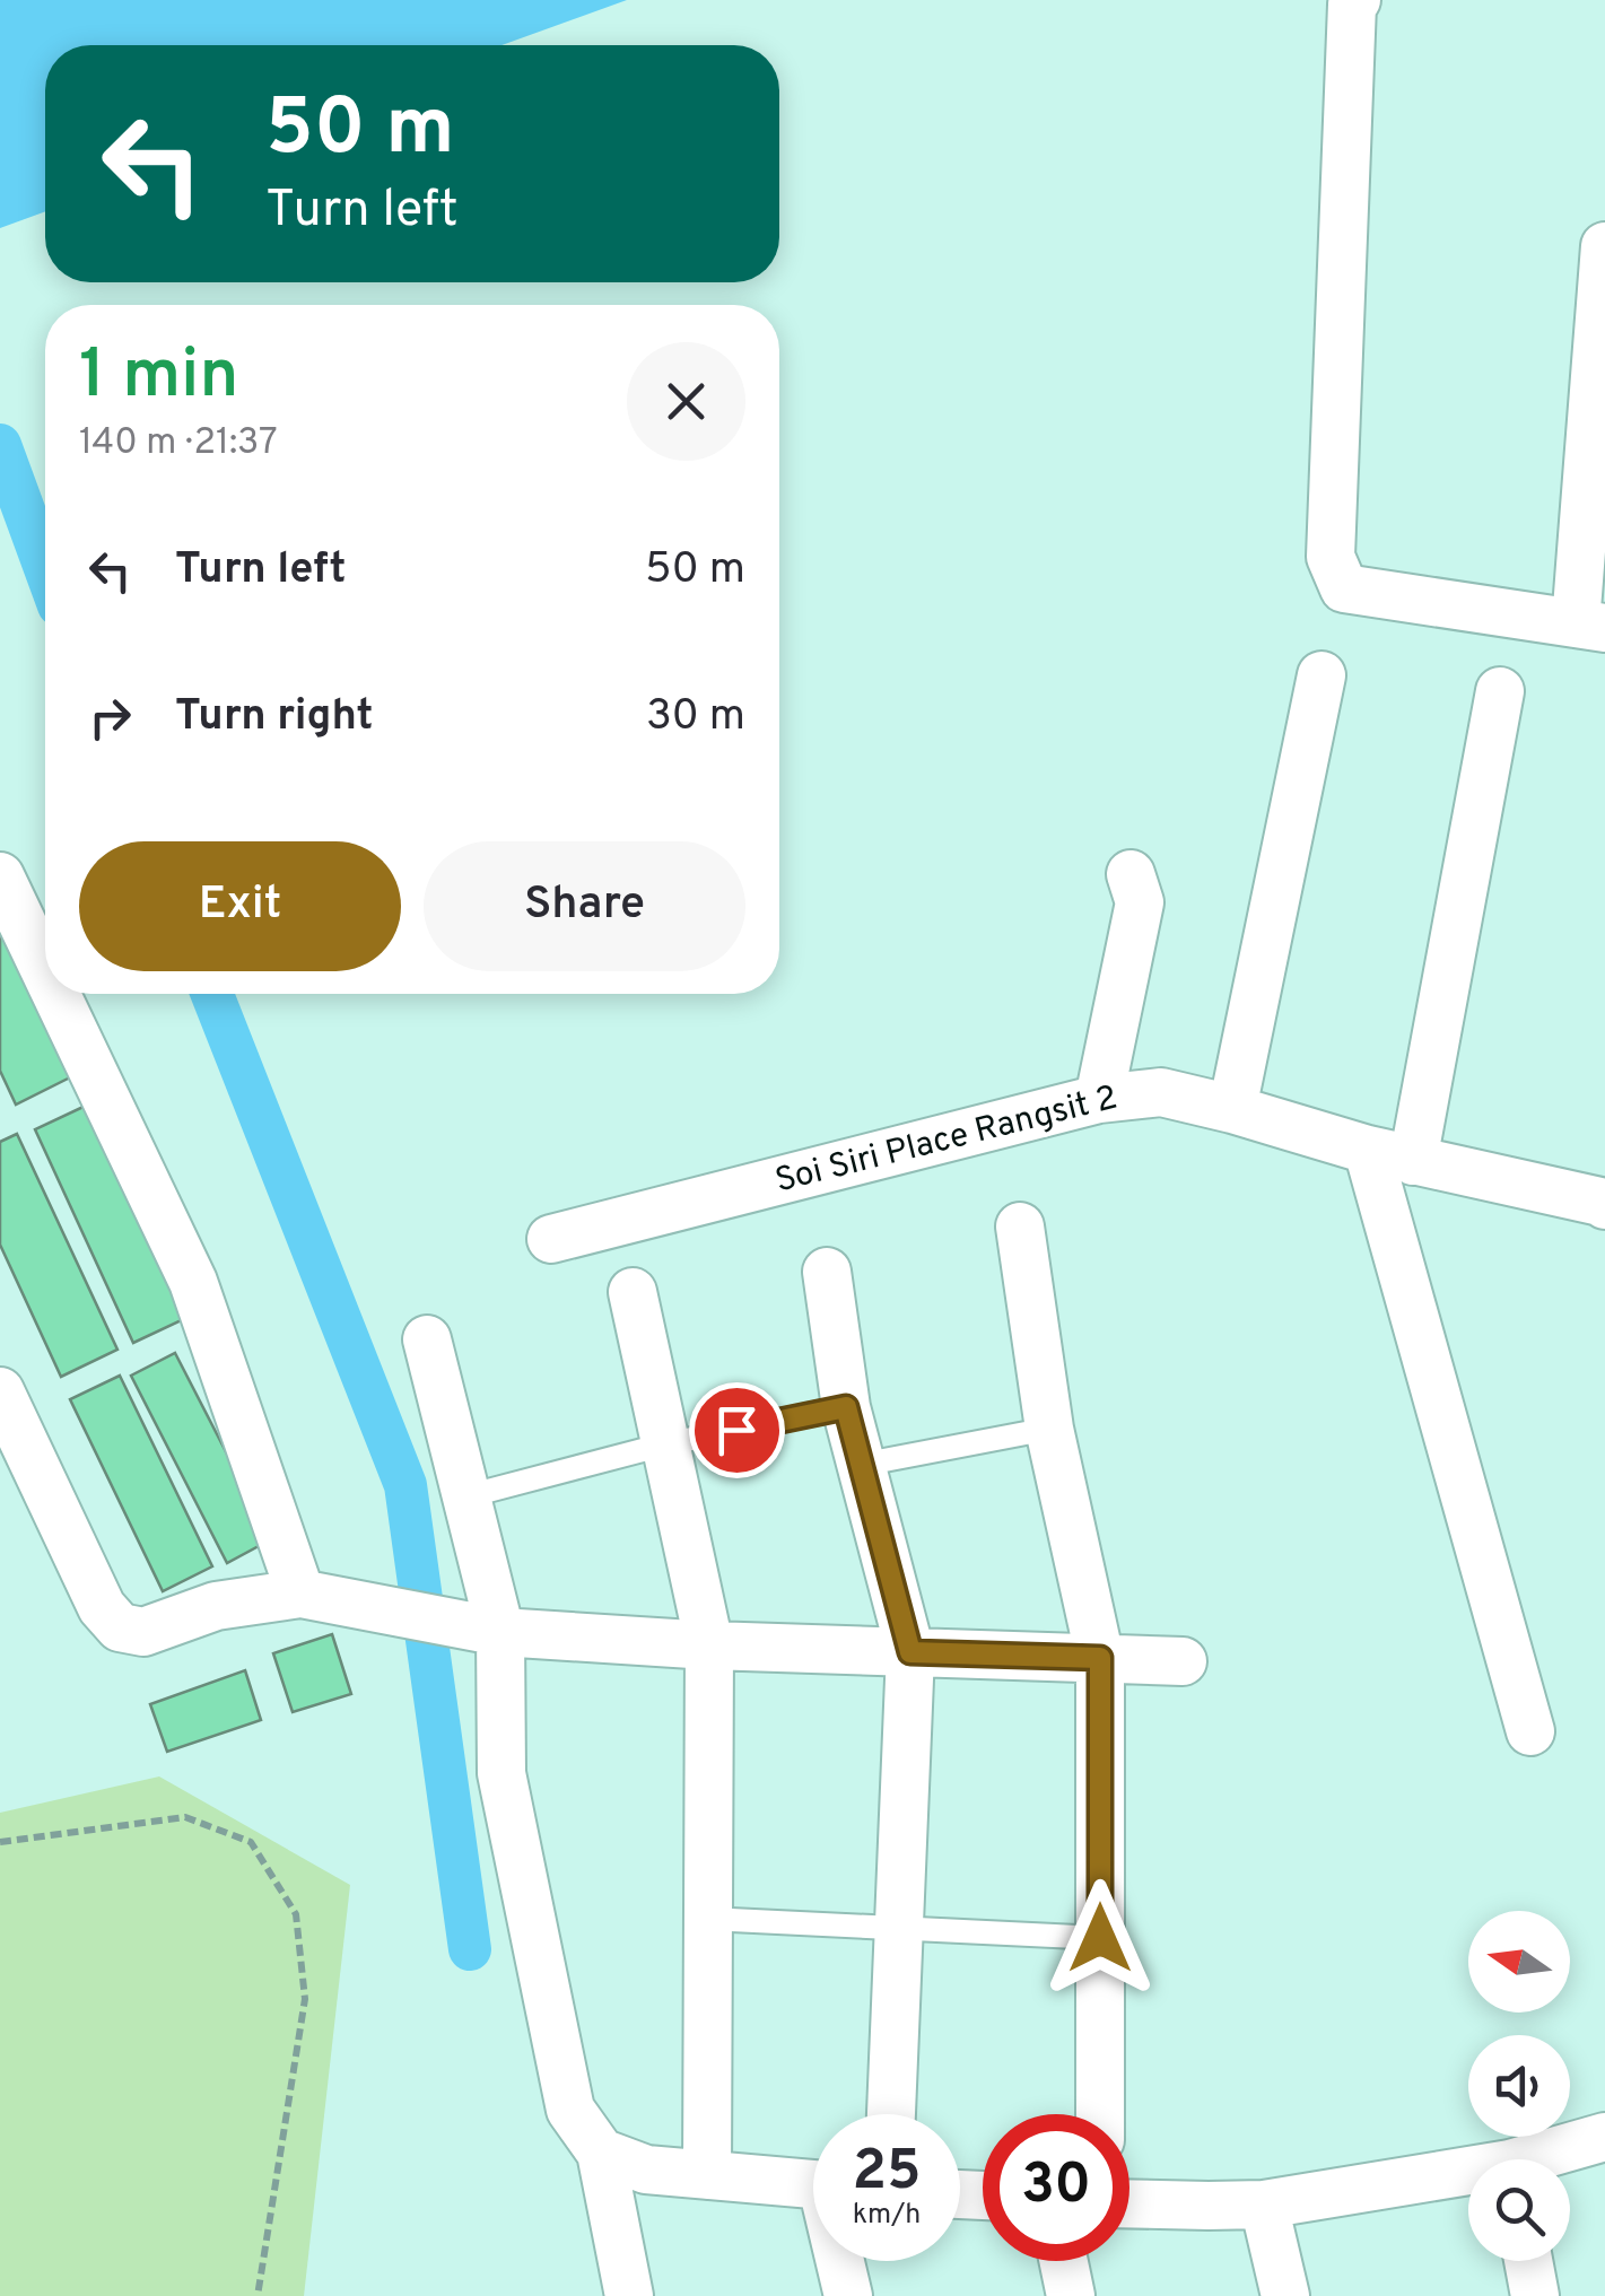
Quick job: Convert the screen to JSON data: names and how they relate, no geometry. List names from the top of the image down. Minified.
{"streets":{"street":["Soi Siri Place Rangsit 2"]},"north":"left","page":{"turn":["50 m","Turn left"],"heading":["1 min","140 m · 21:37"],"list":[{"name":"Turn left","value":"50 m"},{"name":"Turn right","value":"30 m"}],"buttons":["Exit","Share"],"speed":"25 km/h","limit":"30"}}
